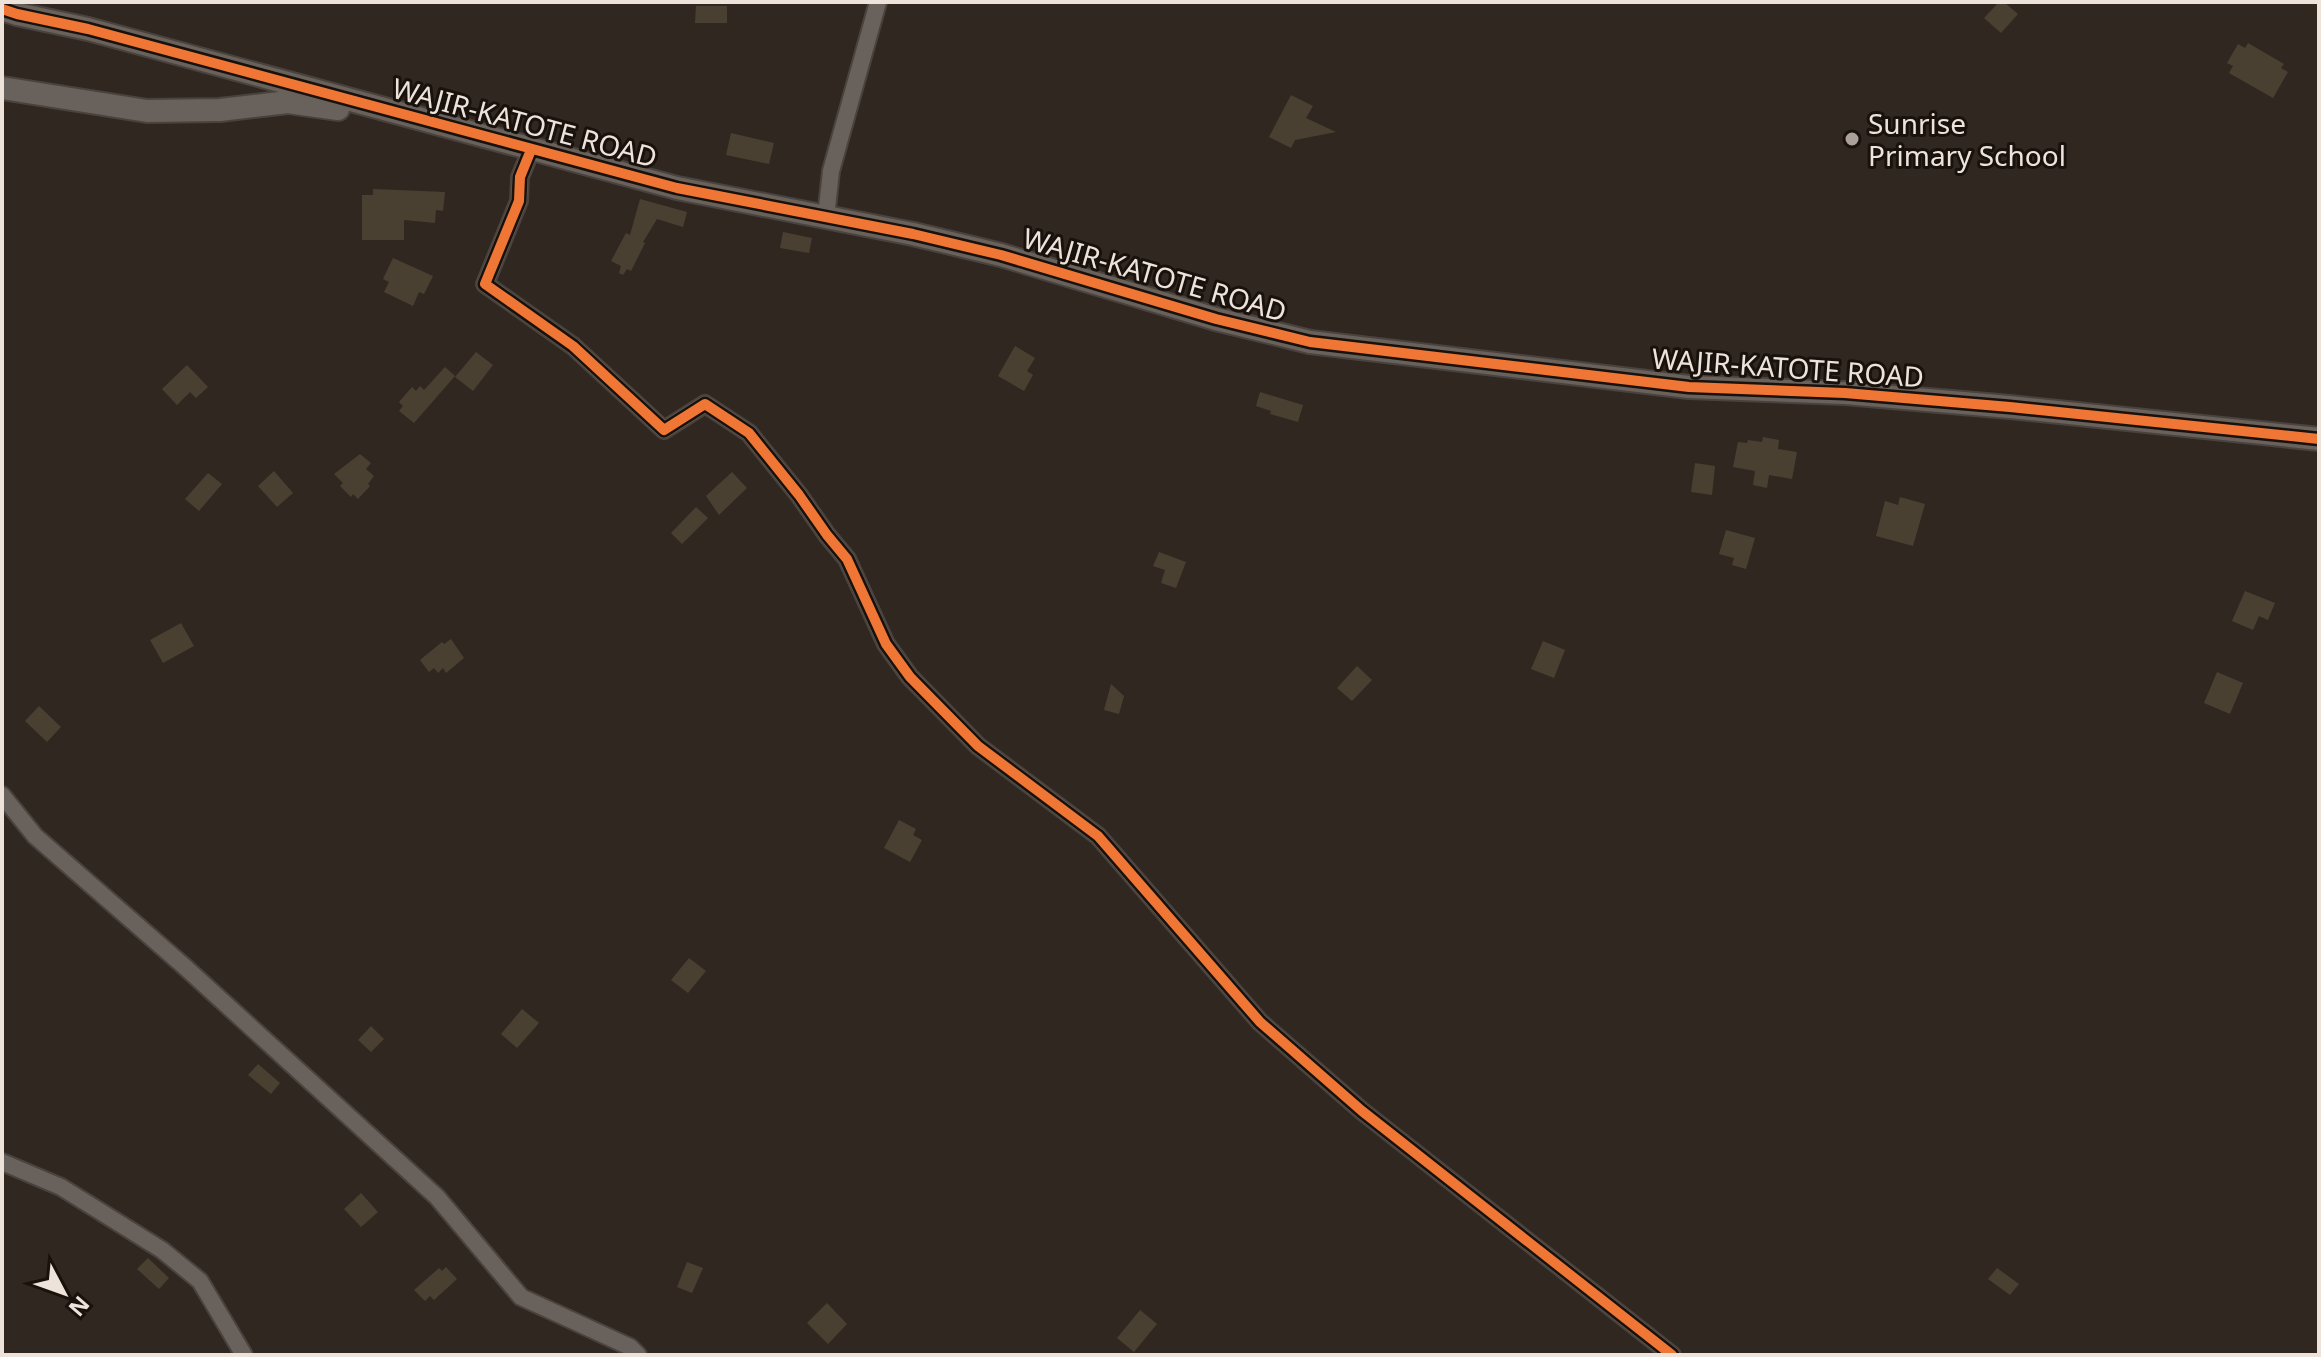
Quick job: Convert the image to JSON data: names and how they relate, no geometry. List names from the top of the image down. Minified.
{"streets":{"street":["WAJIR-KATOTE ROAD"]},"places":["Sunrise Primary School"],"north":"bottom right"}
